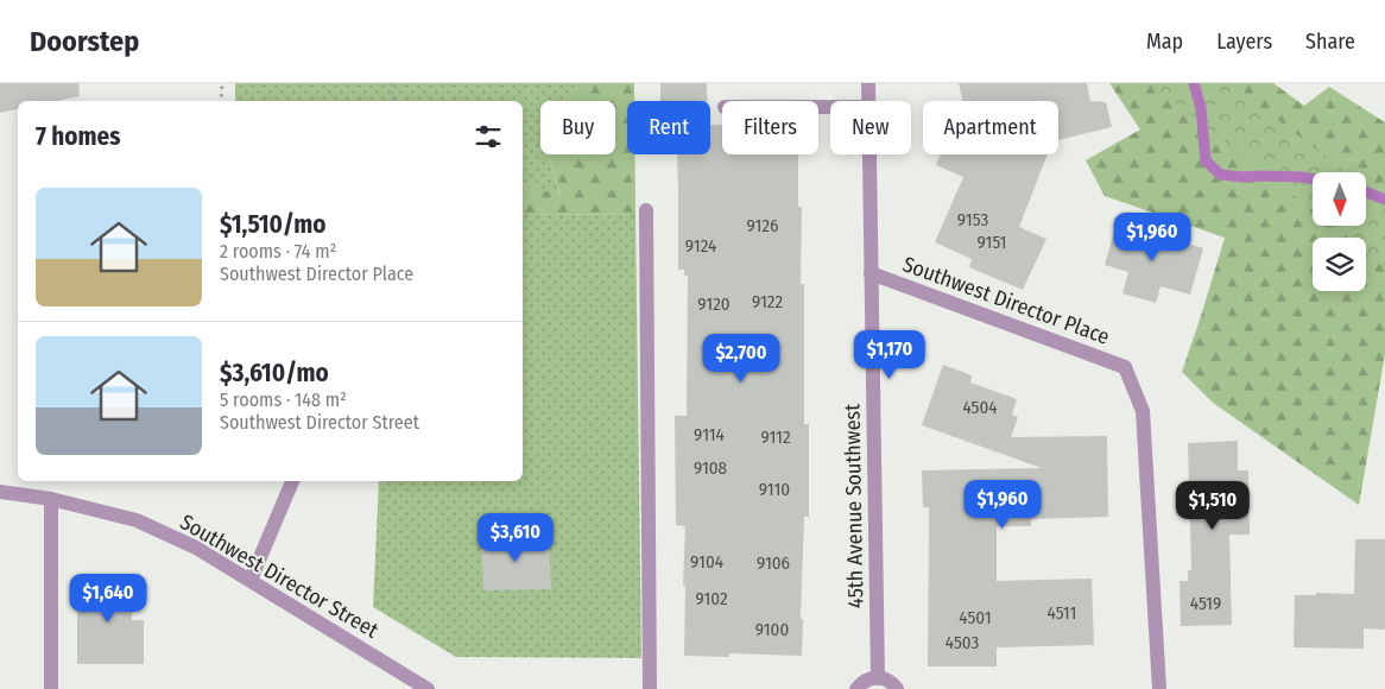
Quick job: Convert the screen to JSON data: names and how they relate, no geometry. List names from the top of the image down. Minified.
{"streets":{"street":["Southwest Director Place","45th Avenue Southwest","Southwest Director Street"]},"crossings":[["Southwest Director Place","45th Avenue Southwest"]],"house_numbers":["9153","9126","9151","9124","9122","9120","4504","9114","9112","9108","9110","9104","9106","9102","4519","4511","4501","9100","4503"],"north":"bottom","page":{"header":"Doorstep","nav":["Map","Layers","Share"],"chip":["Buy","Rent","Filters","New","Apartment"],"heading":"7 homes","list":[{"name":"$1,510/mo","note":"2 rooms · 74 m² · Southwest Director Place"},{"name":"$3,610/mo","note":"5 rooms · 148 m² · Southwest Director Street"}],"price":["$1,960","$1,170","$2,700","$1,960","$1,510","$3,610","$1,640"]}}
